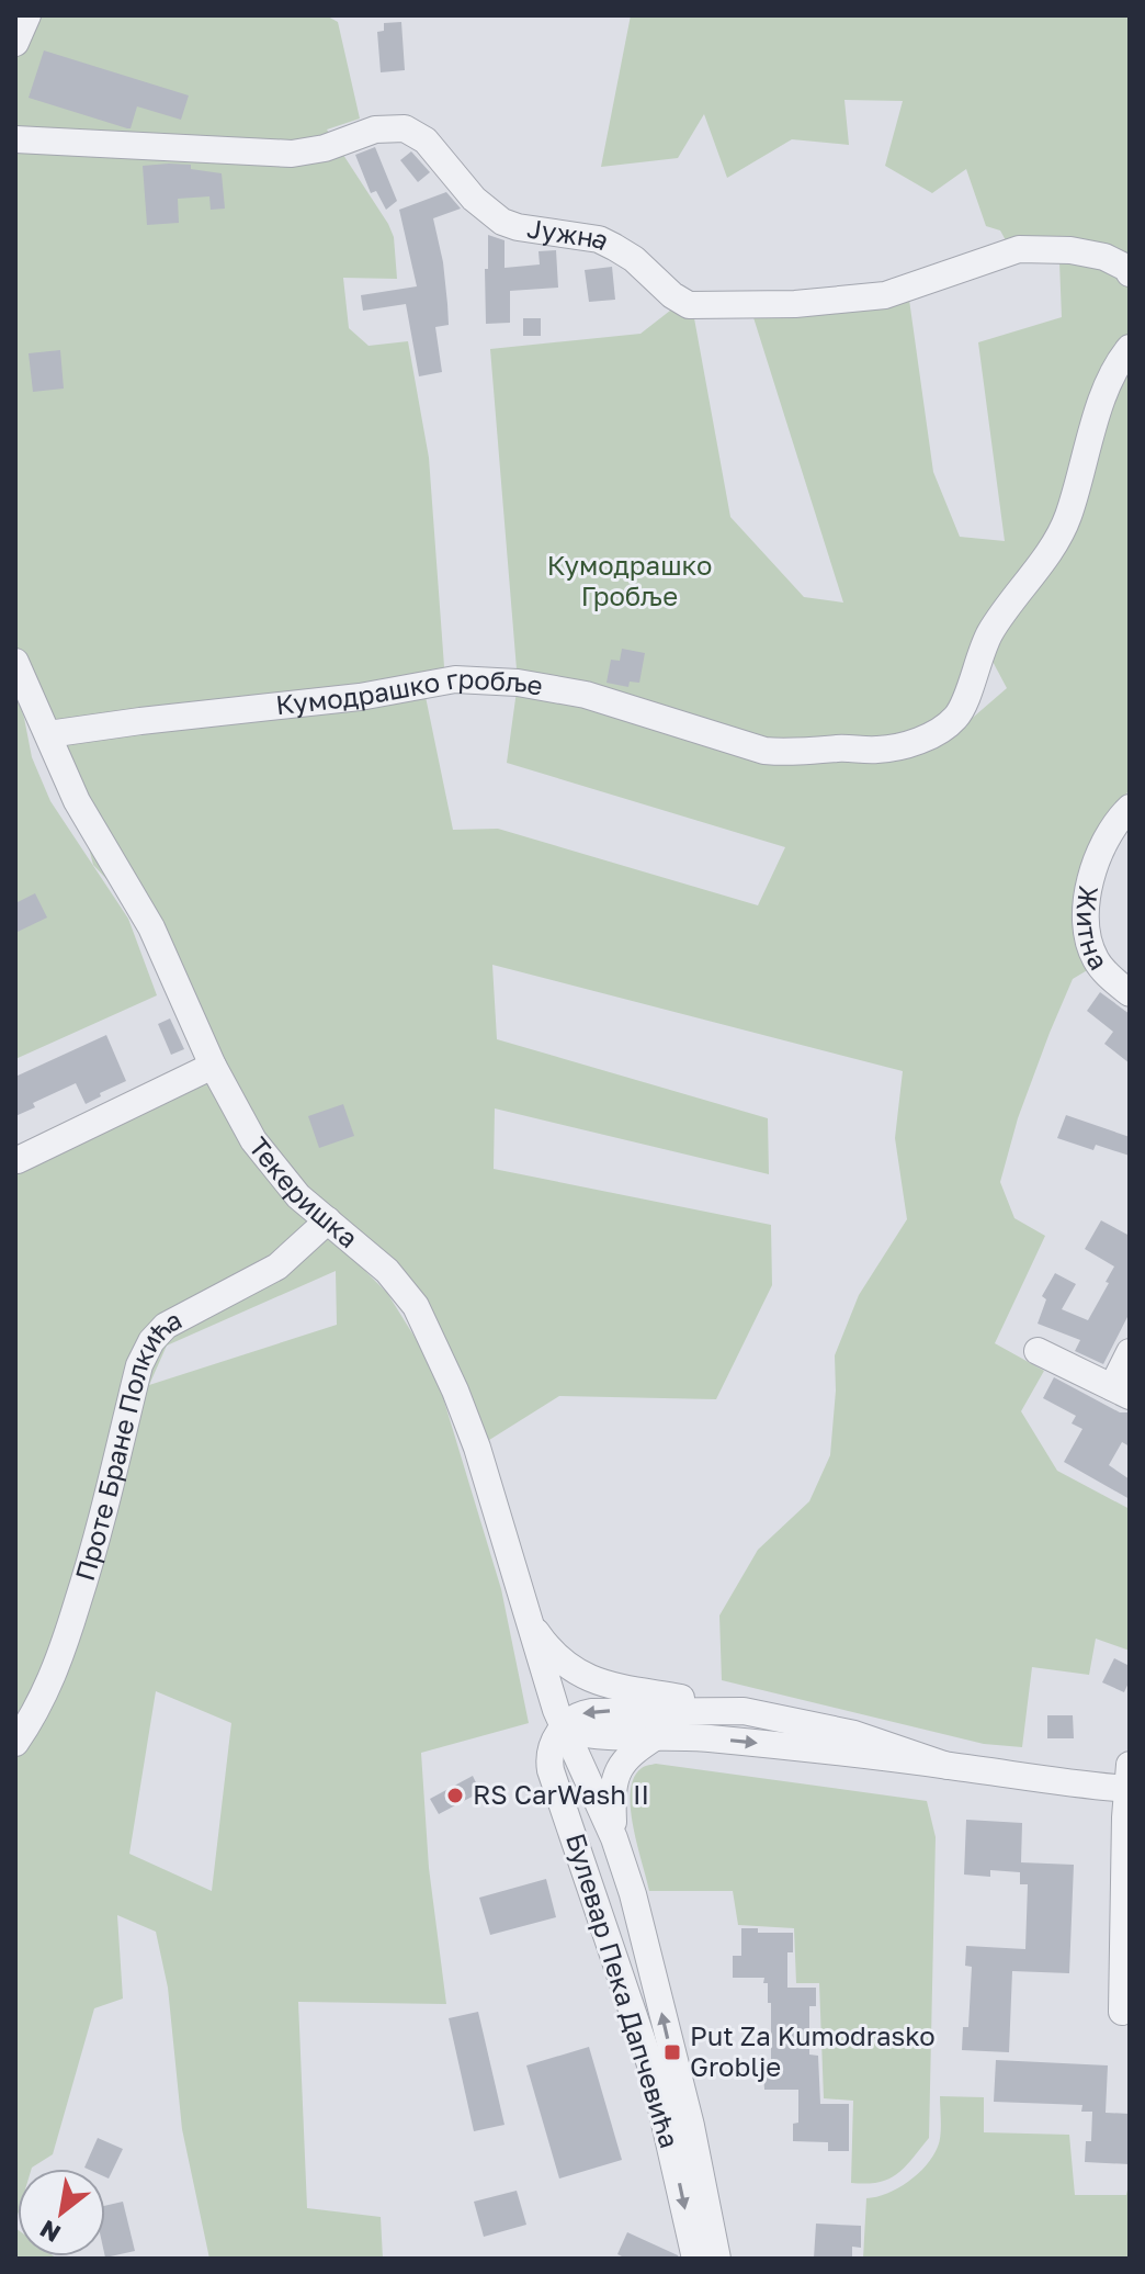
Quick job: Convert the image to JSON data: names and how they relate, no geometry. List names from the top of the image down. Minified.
{"streets":{"street":["Јужна","Кумодрашко гробље","Житна","Текеришка","Проте Бране Полкића","Булевар Пека Дапчевића"]},"crossings":[["Кумодрашко гробље","Текеришка"],["Текеришка","Проте Бране Полкића"],["Текеришка","Булевар Пека Дапчевића"]],"parks":["Кумодрашко Гробље"],"places":{"other":["RS CarWash II"],"transit":["Put Za Kumodrasko Groblje"]},"north":"bottom left"}
